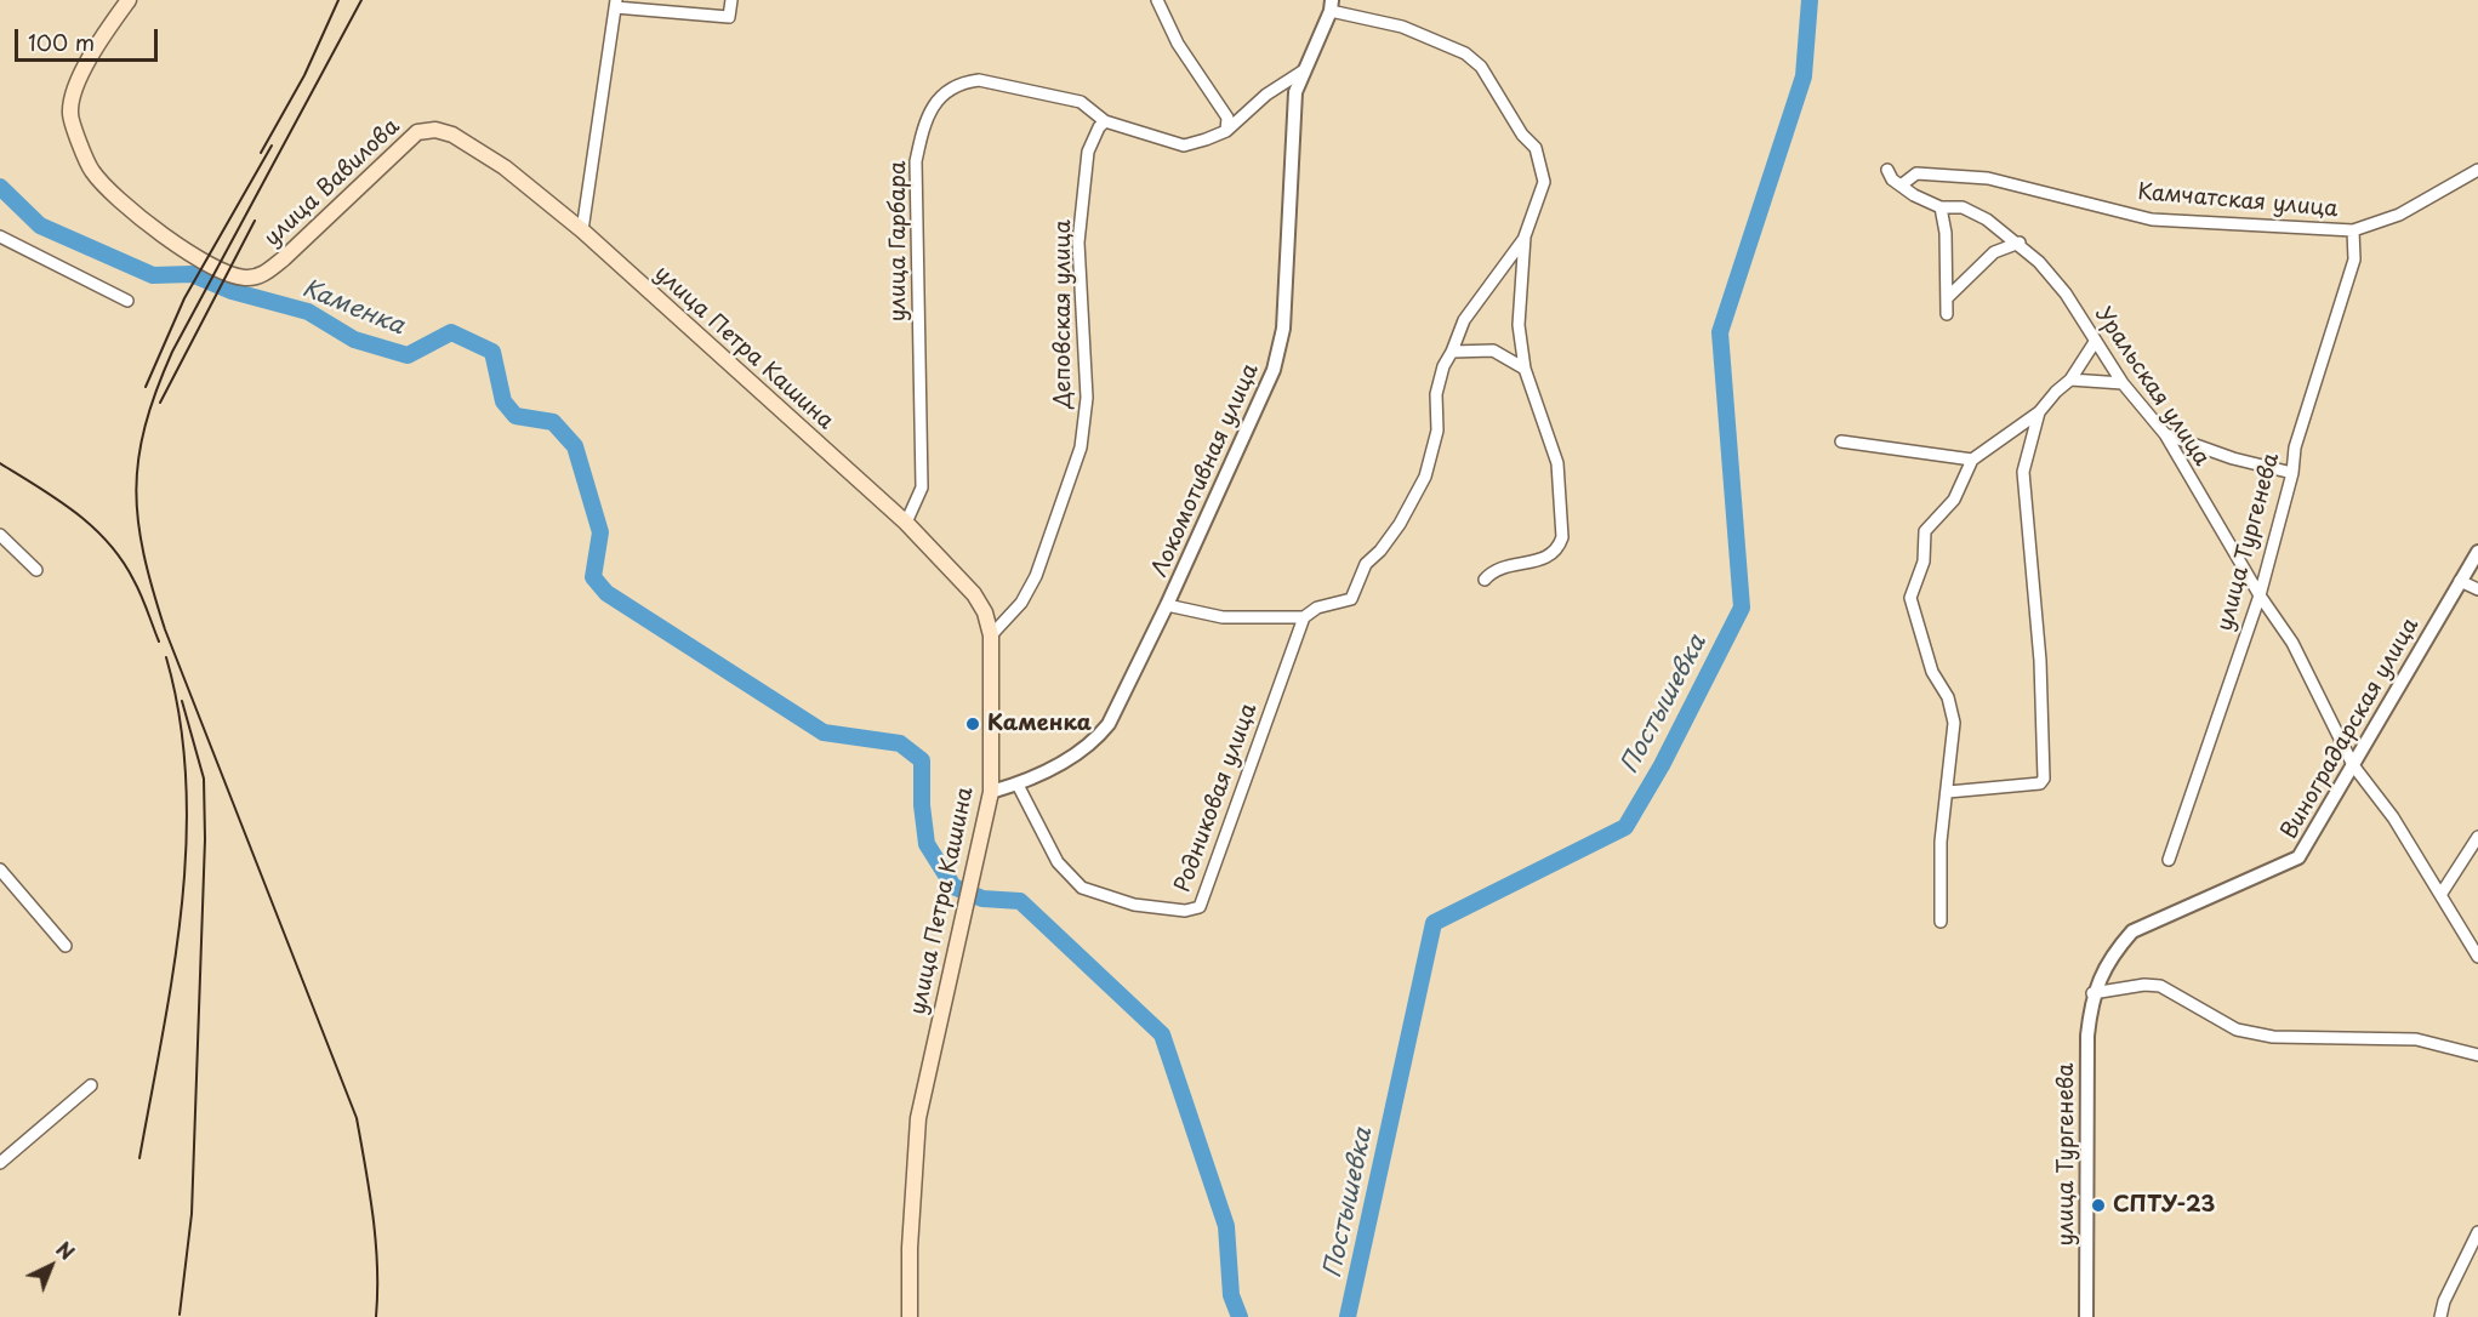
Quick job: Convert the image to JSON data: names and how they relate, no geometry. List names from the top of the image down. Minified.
{"streets":{"main road":["улица Вавилова","улица Петра Кашина"],"street":["Камчатская улица","улица Гарбара","Деповская улица","Уральская улица","Локомотивная улица","улица Тургенева","Виноградарская улица","Родниковая улица"]},"crossings":[["улица Вавилова","улица Петра Кашина"],["Камчатская улица","Уральская улица"],["Камчатская улица","улица Тургенева"],["улица Гарбара","Деповская улица"],["улица Гарбара","улица Петра Кашина"],["Деповская улица","улица Петра Кашина"],["улица Петра Кашина","Локомотивная улица"],["Уральская улица","улица Тургенева"],["Уральская улица","Виноградарская улица"],["Локомотивная улица","Родниковая улица"],["улица Тургенева","Виноградарская улица"]],"water":["Каменка","Постышевка"],"places":["Каменка","СПТУ-23"],"scale_bar":"100 m","north":"top right"}
